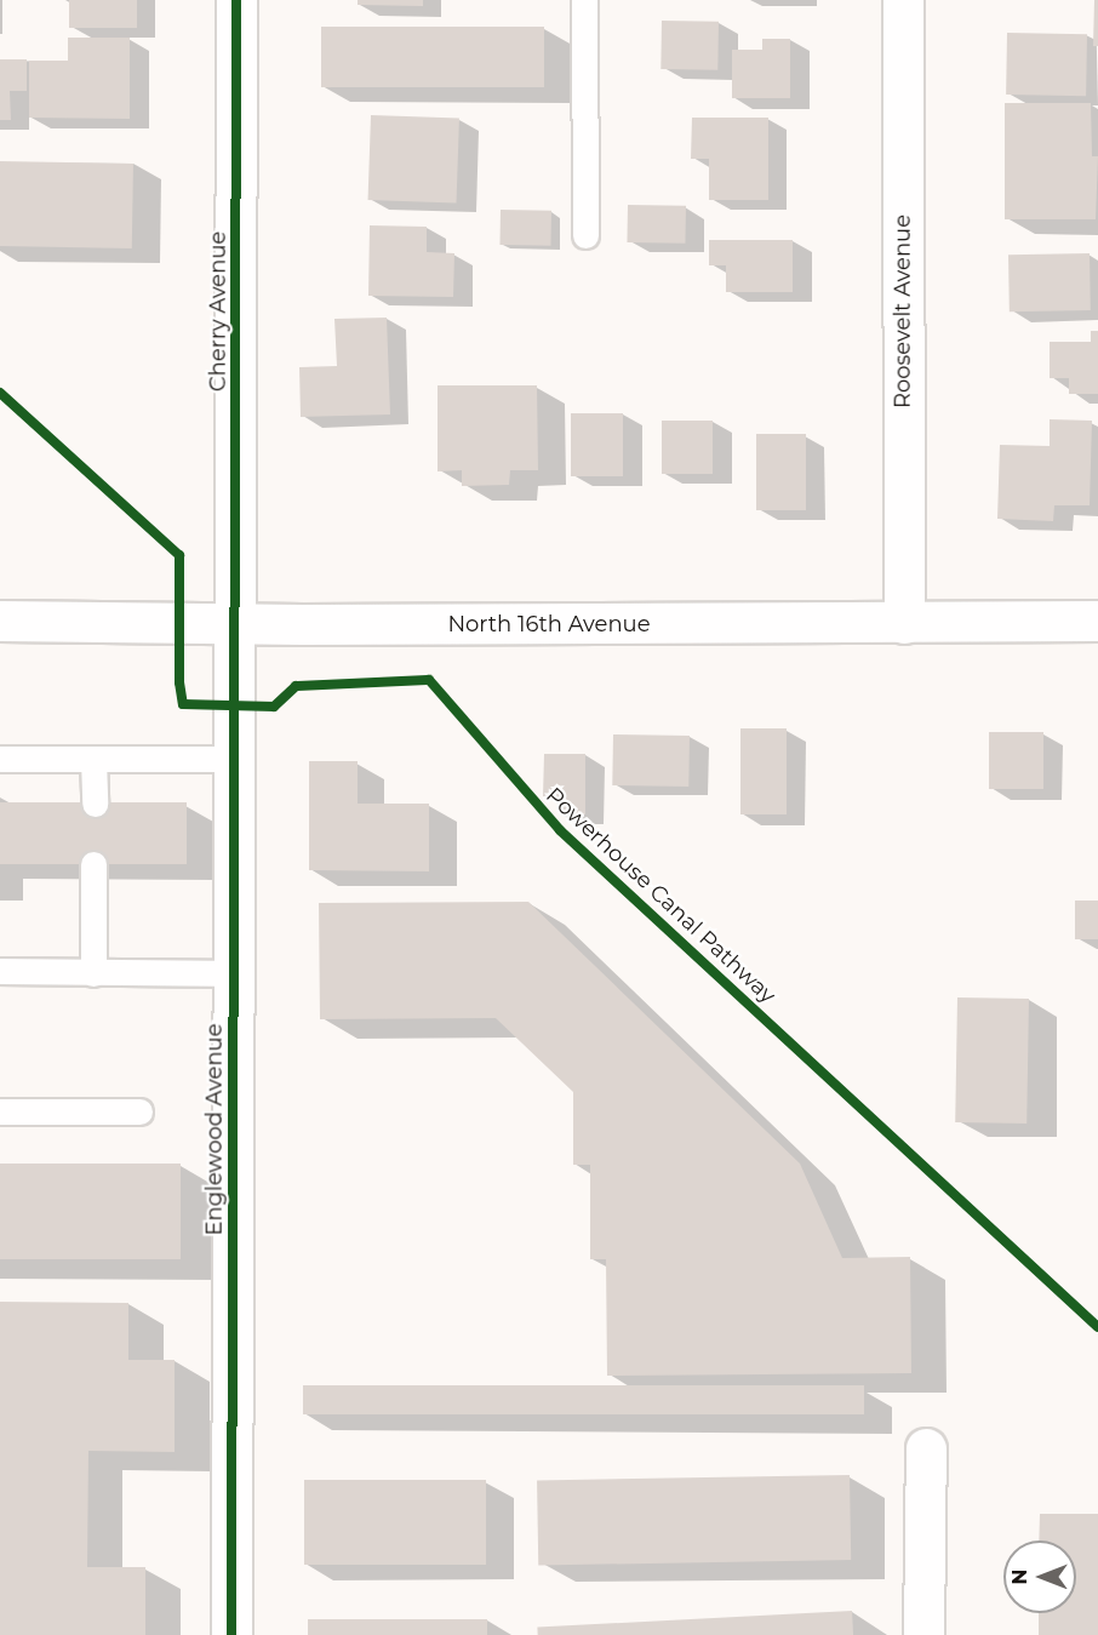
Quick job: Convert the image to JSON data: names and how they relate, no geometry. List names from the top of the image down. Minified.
{"streets":{"street":["Cherry Avenue","Roosevelt Avenue","North 16th Avenue","Englewood Avenue"],"cycle path":["Powerhouse Canal Pathway"]},"crossings":[["Cherry Avenue","North 16th Avenue"],["Cherry Avenue","Englewood Avenue"],["Roosevelt Avenue","North 16th Avenue"],["North 16th Avenue","Englewood Avenue"]],"north":"left"}
